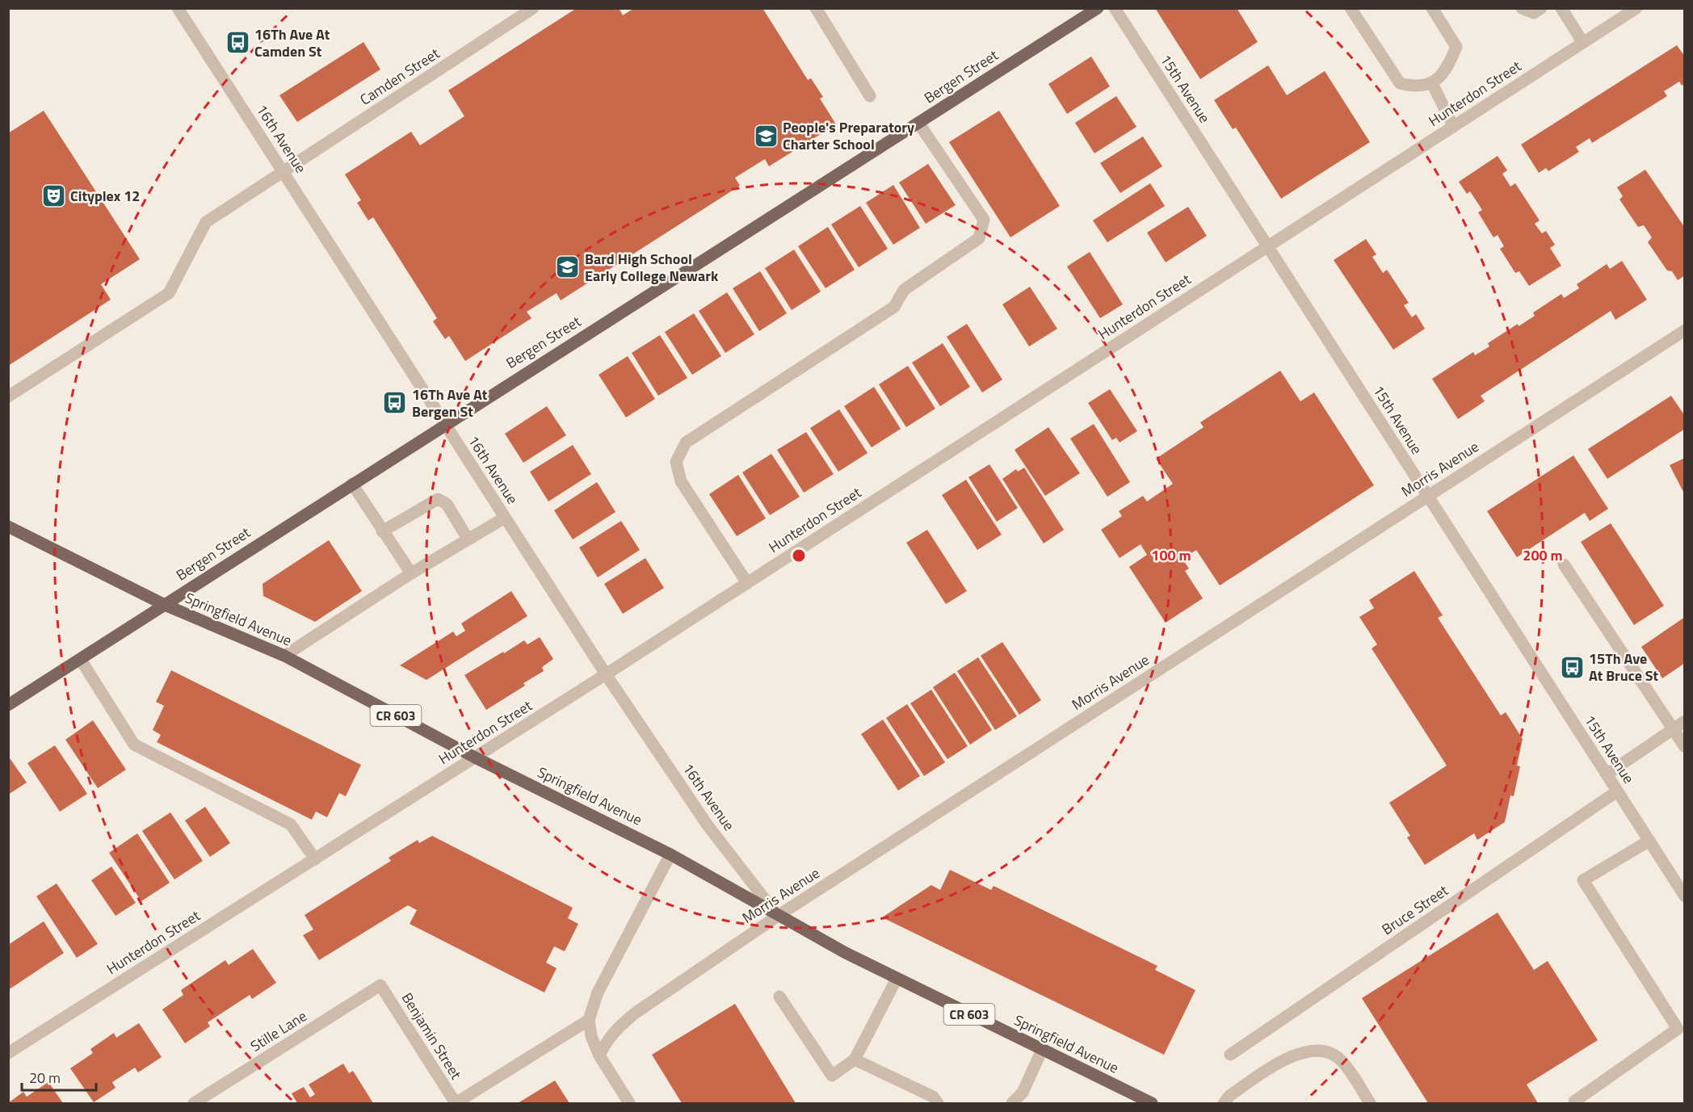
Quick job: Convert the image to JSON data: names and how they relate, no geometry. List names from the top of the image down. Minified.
{"streets":{"main road":["Bergen Street","Springfield Avenue","CR 603"],"street":["Camden Street","15th Avenue","Hunterdon Street","16th Avenue","Morris Avenue","Bruce Street","Stille Lane","Benjamin Street"]},"crossings":[["Camden Street","16th Avenue"],["Bergen Street","16th Avenue"],["Bergen Street","Springfield Avenue"],["15th Avenue","Hunterdon Street"],["15th Avenue","Morris Avenue"],["15th Avenue","Bruce Street"],["Hunterdon Street","16th Avenue"],["Hunterdon Street","Springfield Avenue"],["16th Avenue","Morris Avenue"],["16th Avenue","Springfield Avenue"],["Morris Avenue","Springfield Avenue"],["Stille Lane","Benjamin Street"]],"places":{"bus stop":["16Th Ave At Camden St","16Th Ave At Bergen St","15Th Ave At Bruce St"],"school or university":["People's Preparatory Charter School","Bard High School Early College Newark"],"theatre":["Cityplex 12"]},"scale_bar":"20 m","rings":["100 m","200 m"]}
